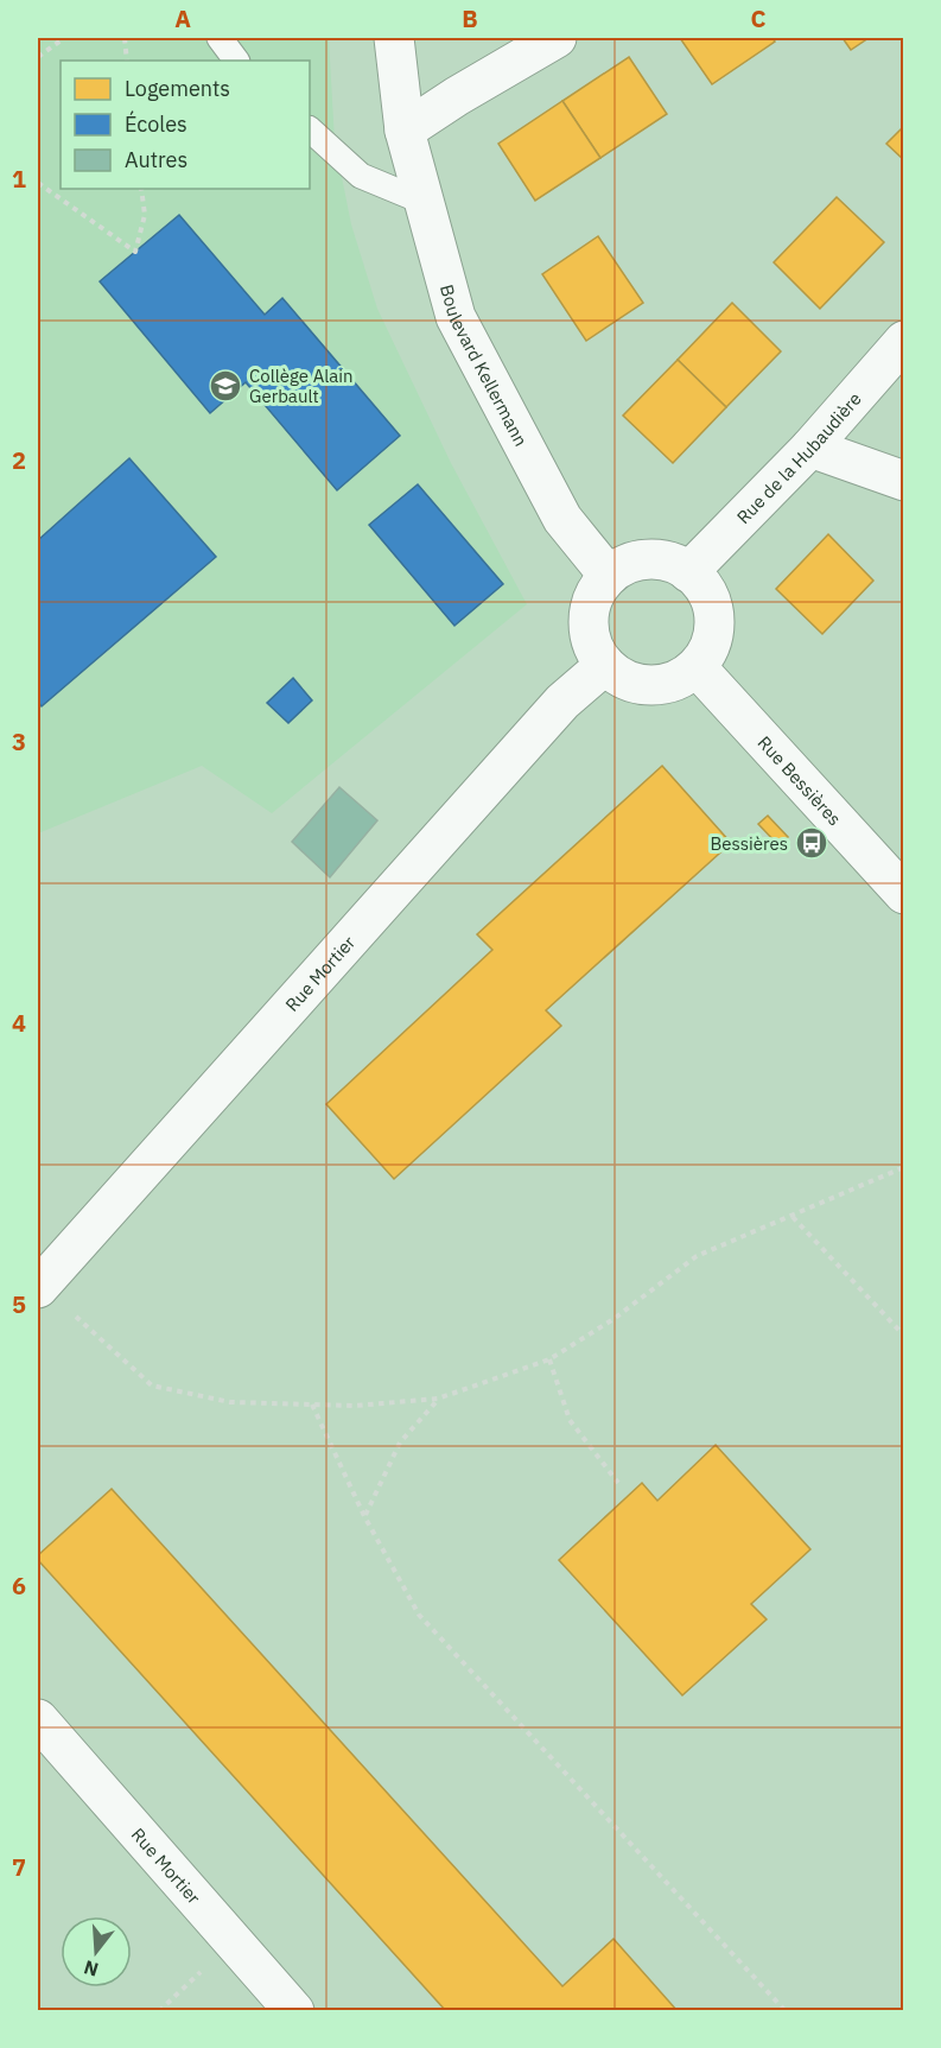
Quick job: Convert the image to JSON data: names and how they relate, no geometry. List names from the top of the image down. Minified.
{"streets":{"street":["Boulevard Kellermann","Rue de la Hubaudière","Rue Bessières","Rue Mortier"]},"crossings":[["Boulevard Kellermann","Rue de la Hubaudière"],["Boulevard Kellermann","Rue Bessières"],["Boulevard Kellermann","Rue Mortier"],["Rue de la Hubaudière","Rue Bessières"],["Rue de la Hubaudière","Rue Mortier"],["Rue Bessières","Rue Mortier"]],"places":{"school or university":["Collège Alain Gerbault"],"bus stop":["Bessières"]},"legend":["Logements","Écoles","Autres"],"north":"bottom","grid":{"columns":["A","B","C"],"rows":["1","2","3","4","5","6","7"]}}
